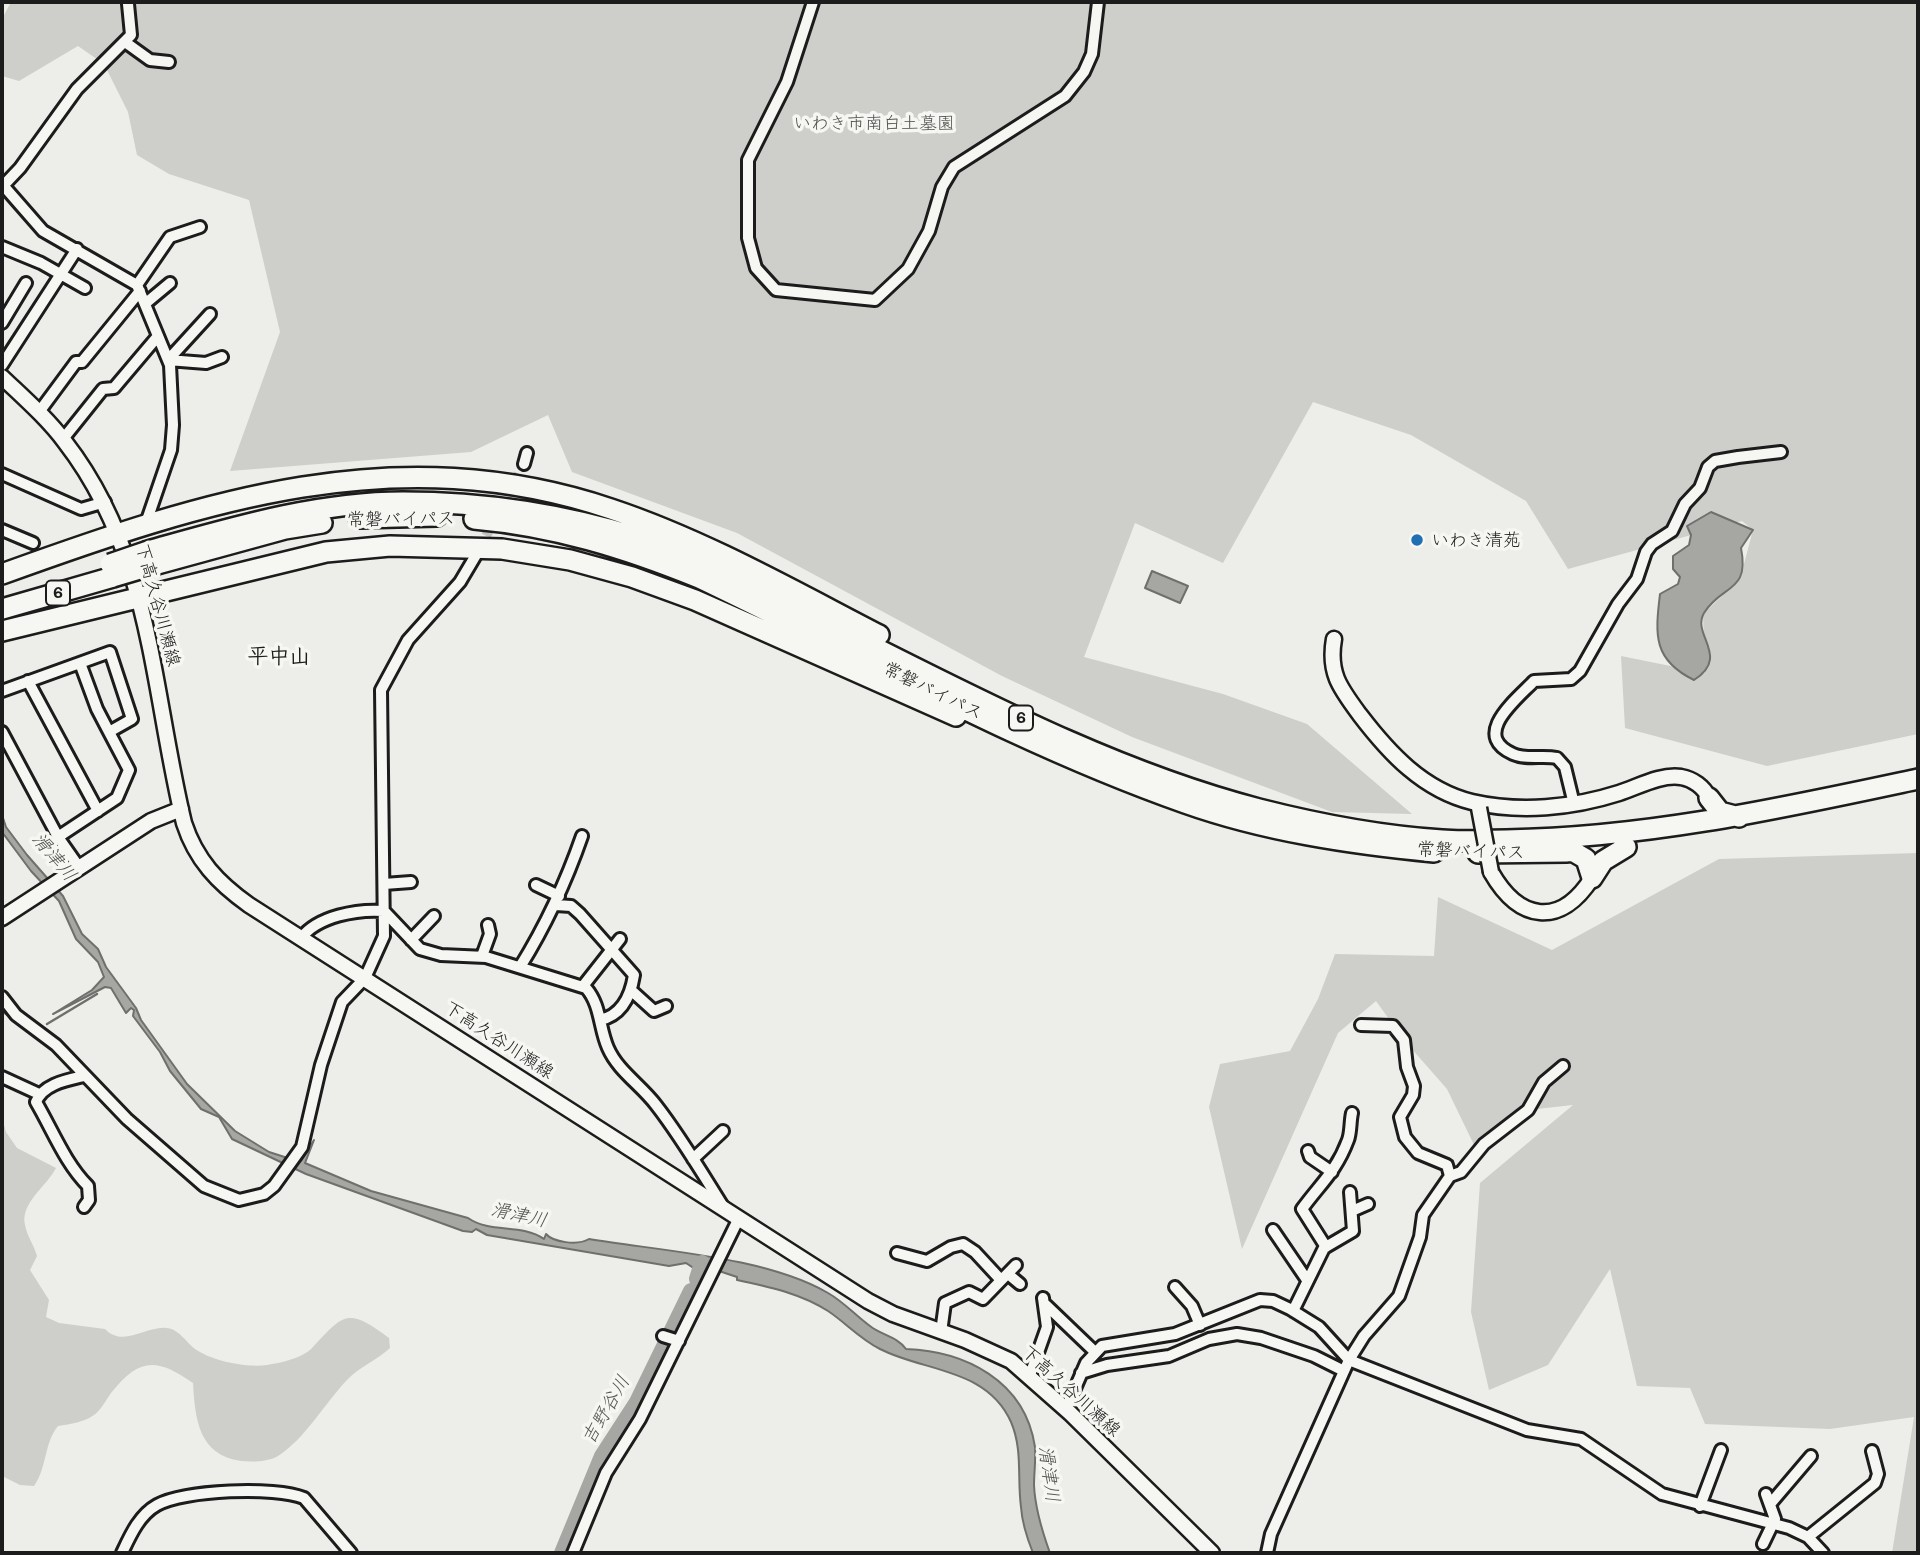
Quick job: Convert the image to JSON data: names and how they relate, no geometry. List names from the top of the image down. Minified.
{"streets":{"highway":["常磐バイパス","6"],"main road":["下高久谷川瀬線"]},"districts":["平中山"],"water":["滑津川","吉野谷川"],"parks":["いわき市南白土墓園"],"places":["いわき清苑"]}
